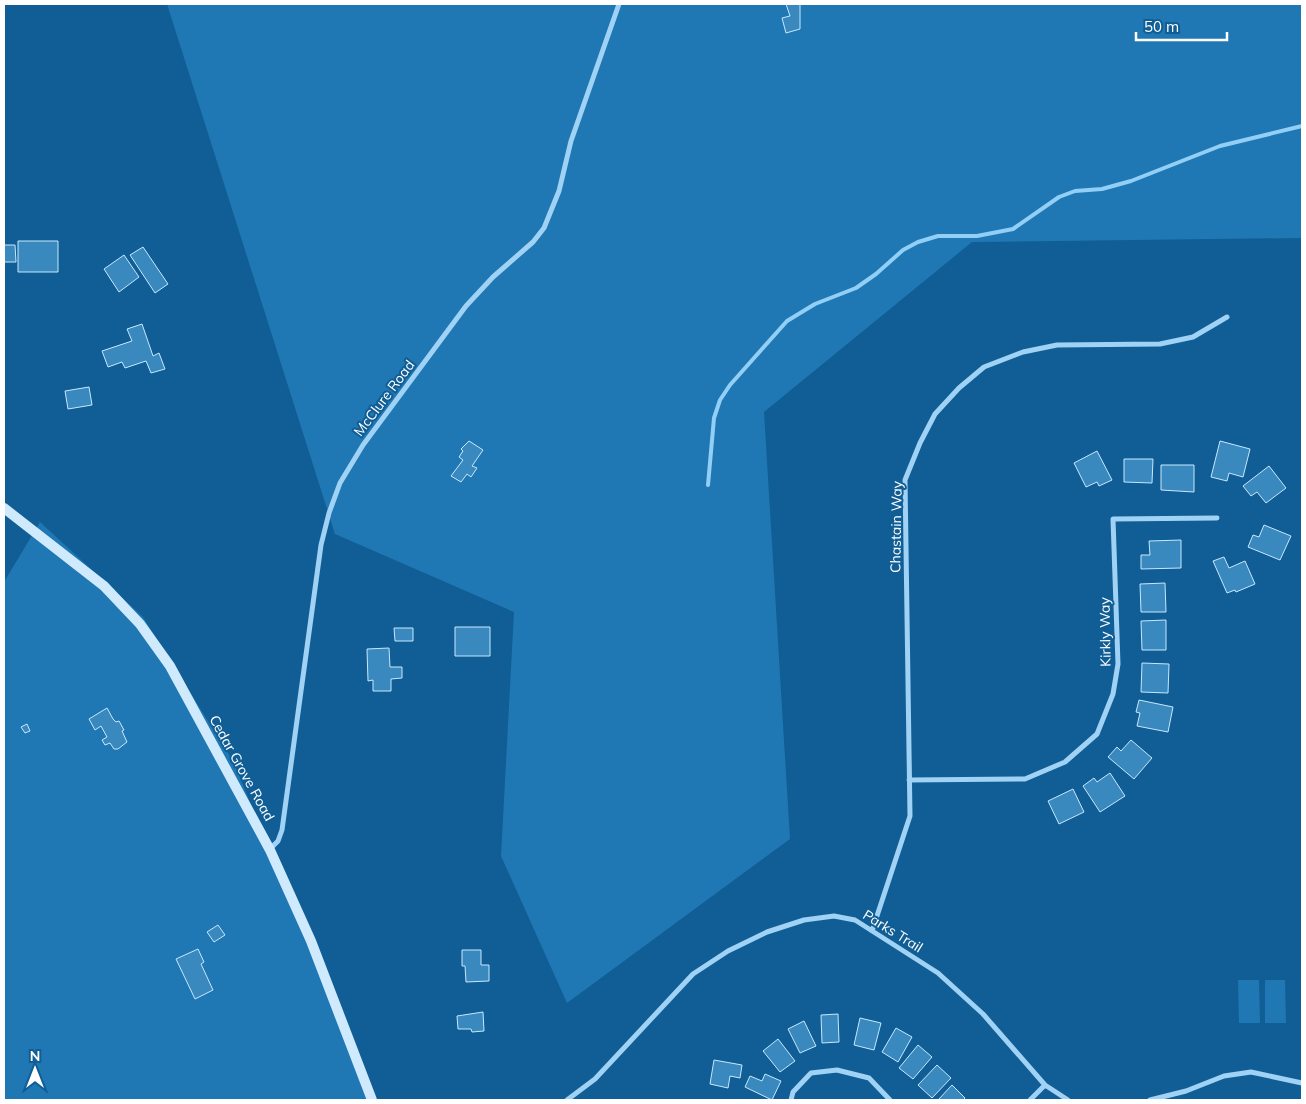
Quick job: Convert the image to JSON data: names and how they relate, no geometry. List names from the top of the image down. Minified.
{"streets":{"main road":["Cedar Grove Road"],"street":["McClure Road","Chastain Way","Kirkly Way","Parks Trail"]},"crossings":[["McClure Road","Cedar Grove Road"],["Chastain Way","Kirkly Way"],["Chastain Way","Parks Trail"]],"scale_bar":"50 m","north":"top"}
